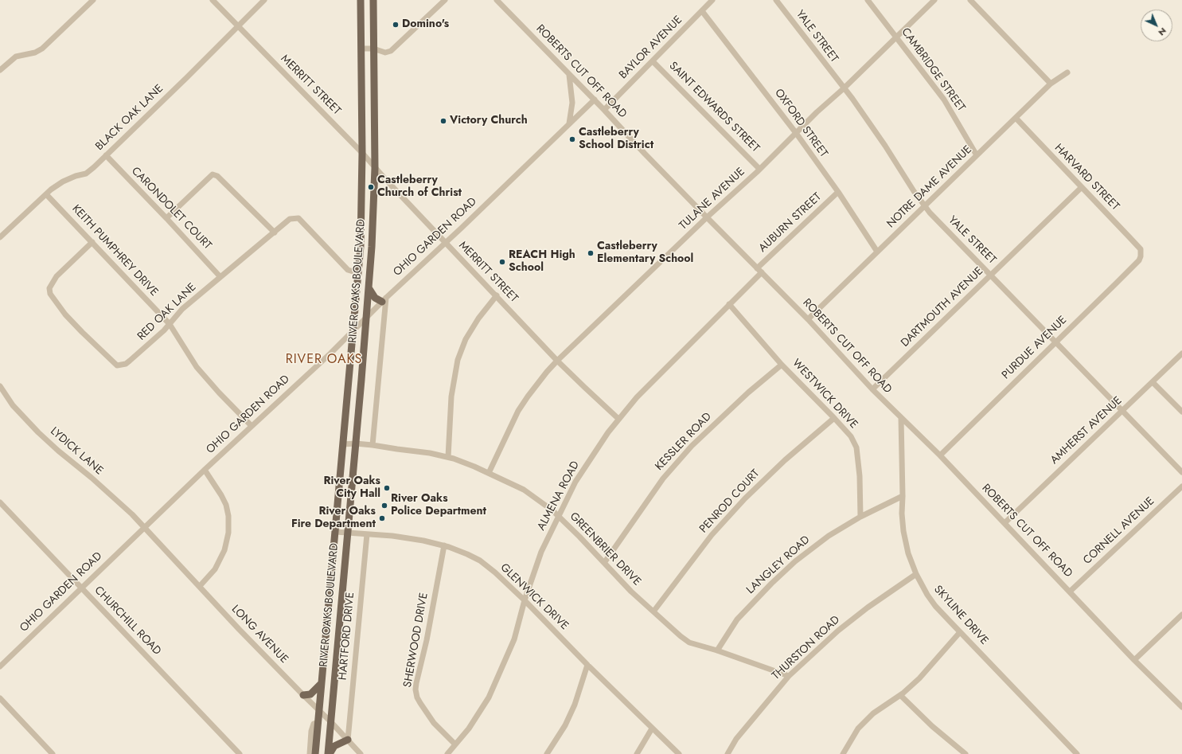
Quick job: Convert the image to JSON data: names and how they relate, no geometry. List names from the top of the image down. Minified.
{"streets":{"main road":["RIVER OAKS BOULEVARD"],"street":["YALE STREET","BAYLOR AVENUE","CAMBRIDGE STREET","ROBERTS CUT OFF ROAD","MERRITT STREET","SAINT EDWARDS STREET","BLACK OAK LANE","OXFORD STREET","HARVARD STREET","NOTRE DAME AVENUE","TULANE AVENUE","CARONDOLET COURT","AUBURN STREET","OHIO GARDEN ROAD","KEITH PUMPHREY DRIVE","DARTMOUTH AVENUE","RED OAK LANE","PURDUE AVENUE","WESTWICK DRIVE","AMHERST AVENUE","KESSLER ROAD","LYDICK LANE","ALMENA ROAD","PENROD COURT","CORNELL AVENUE","GREENBRIER DRIVE","LANGLEY ROAD","GLENWICK DRIVE","SKYLINE DRIVE","CHURCHILL ROAD","LONG AVENUE","HARTFORD DRIVE","SHERWOOD DRIVE","THURSTON ROAD"]},"crossings":[["YALE STREET","NOTRE DAME AVENUE"],["YALE STREET","TULANE AVENUE"],["YALE STREET","DARTMOUTH AVENUE"],["YALE STREET","PURDUE AVENUE"],["YALE STREET","AMHERST AVENUE"],["BAYLOR AVENUE","ROBERTS CUT OFF ROAD"],["BAYLOR AVENUE","SAINT EDWARDS STREET"],["BAYLOR AVENUE","OXFORD STREET"],["CAMBRIDGE STREET","NOTRE DAME AVENUE"],["CAMBRIDGE STREET","TULANE AVENUE"],["ROBERTS CUT OFF ROAD","NOTRE DAME AVENUE"],["ROBERTS CUT OFF ROAD","TULANE AVENUE"],["ROBERTS CUT OFF ROAD","AUBURN STREET"],["ROBERTS CUT OFF ROAD","OHIO GARDEN ROAD"],["ROBERTS CUT OFF ROAD","DARTMOUTH AVENUE"],["ROBERTS CUT OFF ROAD","PURDUE AVENUE"],["ROBERTS CUT OFF ROAD","AMHERST AVENUE"],["ROBERTS CUT OFF ROAD","ALMENA ROAD"],["ROBERTS CUT OFF ROAD","CORNELL AVENUE"],["ROBERTS CUT OFF ROAD","SKYLINE DRIVE"],["MERRITT STREET","BLACK OAK LANE"],["MERRITT STREET","TULANE AVENUE"],["MERRITT STREET","OHIO GARDEN ROAD"],["MERRITT STREET","RIVER OAKS BOULEVARD"],["MERRITT STREET","ALMENA ROAD"],["SAINT EDWARDS STREET","TULANE AVENUE"],["BLACK OAK LANE","CARONDOLET COURT"],["BLACK OAK LANE","KEITH PUMPHREY DRIVE"],["OXFORD STREET","NOTRE DAME AVENUE"],["OXFORD STREET","TULANE AVENUE"],["OXFORD STREET","AUBURN STREET"],["HARVARD STREET","NOTRE DAME AVENUE"],["HARVARD STREET","DARTMOUTH AVENUE"],["HARVARD STREET","PURDUE AVENUE"],["TULANE AVENUE","GREENBRIER DRIVE"],["CARONDOLET COURT","RED OAK LANE"],["AUBURN STREET","ALMENA ROAD"],["OHIO GARDEN ROAD","KEITH PUMPHREY DRIVE"],["OHIO GARDEN ROAD","RIVER OAKS BOULEVARD"],["OHIO GARDEN ROAD","LYDICK LANE"],["OHIO GARDEN ROAD","CHURCHILL ROAD"],["OHIO GARDEN ROAD","LONG AVENUE"],["KEITH PUMPHREY DRIVE","RED OAK LANE"],["RIVER OAKS BOULEVARD","RED OAK LANE"],["RIVER OAKS BOULEVARD","GREENBRIER DRIVE"],["RIVER OAKS BOULEVARD","GLENWICK DRIVE"],["RIVER OAKS BOULEVARD","LONG AVENUE"],["WESTWICK DRIVE","KESSLER ROAD"],["WESTWICK DRIVE","ALMENA ROAD"],["WESTWICK DRIVE","PENROD COURT"],["WESTWICK DRIVE","LANGLEY ROAD"],["KESSLER ROAD","GREENBRIER DRIVE"],["LYDICK LANE","LONG AVENUE"],["ALMENA ROAD","GREENBRIER DRIVE"],["ALMENA ROAD","GLENWICK DRIVE"],["ALMENA ROAD","SHERWOOD DRIVE"],["PENROD COURT","GREENBRIER DRIVE"],["GREENBRIER DRIVE","LANGLEY ROAD"],["GREENBRIER DRIVE","THURSTON ROAD"],["LANGLEY ROAD","SKYLINE DRIVE"],["GLENWICK DRIVE","HARTFORD DRIVE"],["GLENWICK DRIVE","SHERWOOD DRIVE"],["SKYLINE DRIVE","THURSTON ROAD"],["LONG AVENUE","HARTFORD DRIVE"]],"districts":["RIVER OAKS"],"places":["Domino's","Victory Church","Castleberry School District","Castleberry Church of Christ","Castleberry Elementary School","REACH High School","River Oaks City Hall","River Oaks Police Department","River Oaks Fire Department"],"north":"bottom right"}
